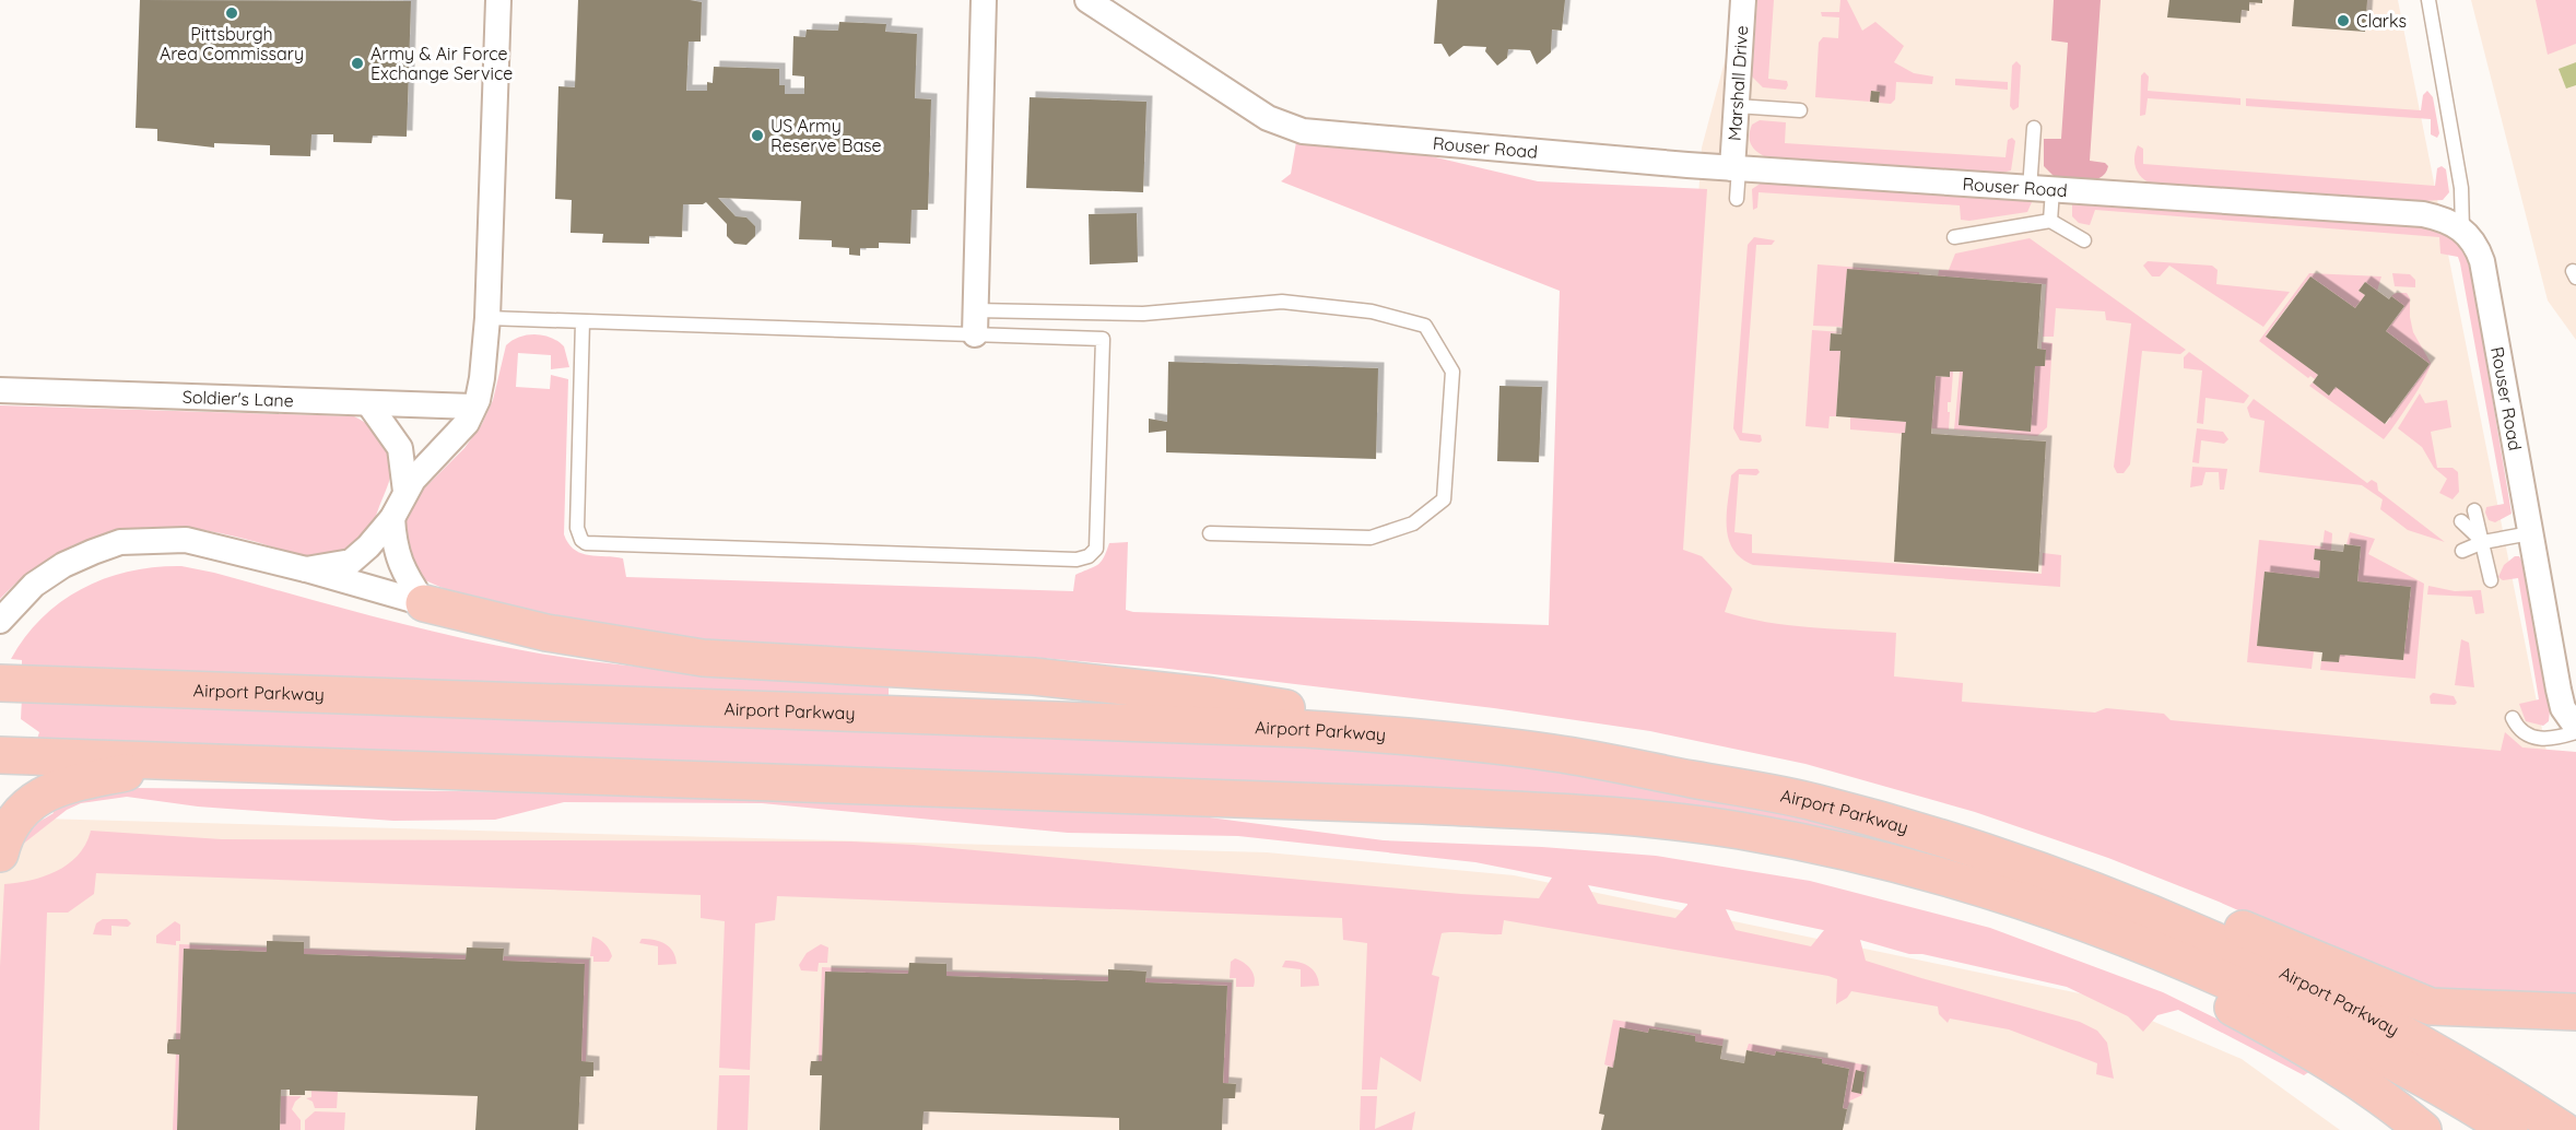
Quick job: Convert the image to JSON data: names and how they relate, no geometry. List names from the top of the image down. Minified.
{"streets":{"highway":["Airport Parkway"],"street":["Marshall Drive","Rouser Road","Soldier's Lane"]},"crossings":[["Marshall Drive","Rouser Road"]],"places":["Pittsburgh Area Commissary","Clarks","Army & Air Force Exchange Service","US Army Reserve Base"]}
